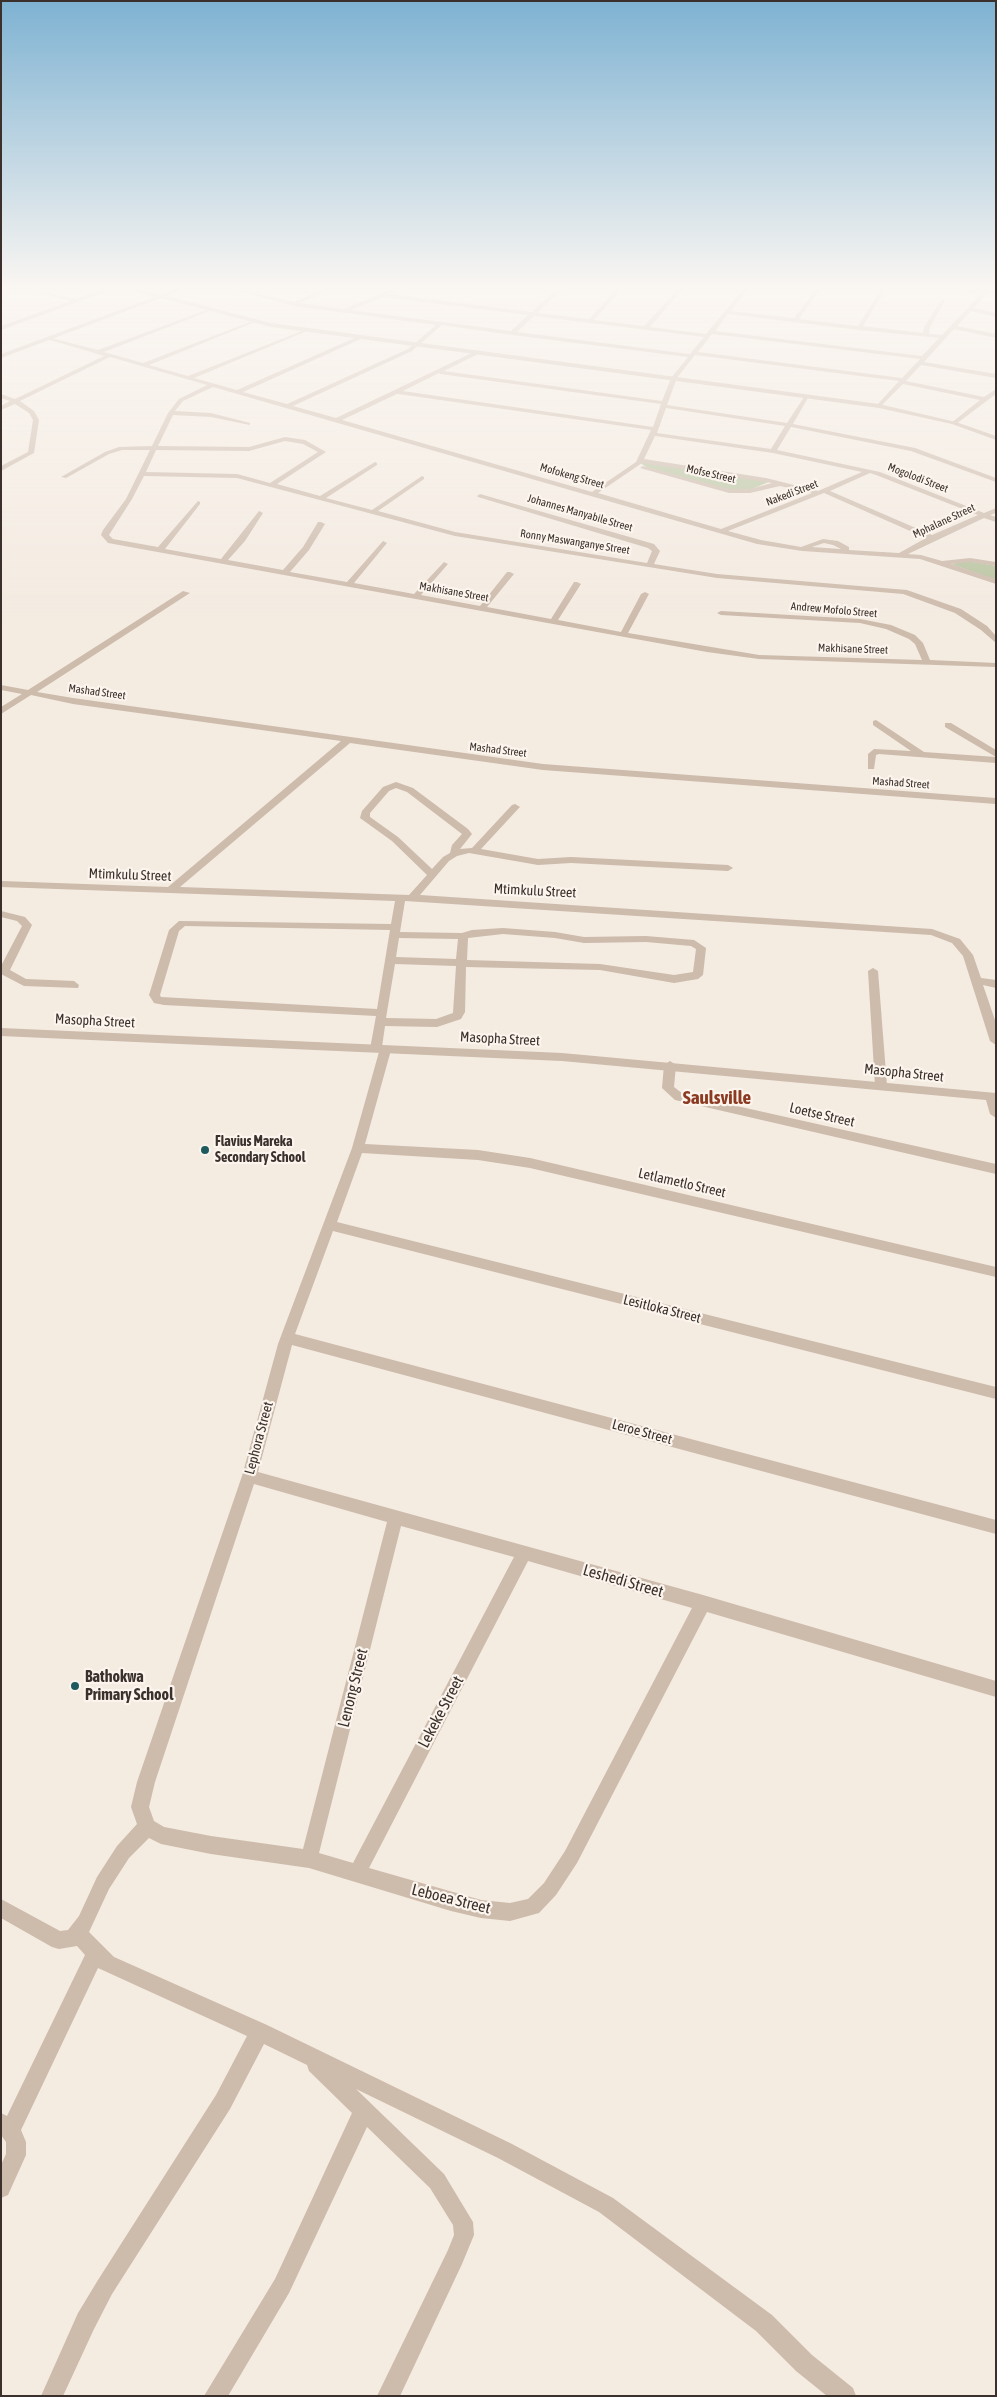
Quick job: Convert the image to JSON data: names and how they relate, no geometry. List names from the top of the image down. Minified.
{"streets":{"street":["Mofse Street","Mofokeng Street","Mogolodi Street","Nakedi Street","Johannes Manyabile Street","Mphalane Street","Ronny Maswanganye Street","Makhisane Street","Andrew Mofolo Street","Mashad Street","Mtimkulu Street","Masopha Street","Loetse Street","Letlametlo Street","Lesitloka Street","Leroe Street","Lephora Street","Leshedi Street","Lenong Street","Lekeke Street","Leboea Street"]},"crossings":[["Mofse Street","Nakedi Street"],["Mofse Street","Mphalane Street"],["Mofokeng Street","Nakedi Street"],["Mofokeng Street","Mphalane Street"],["Mogolodi Street","Nakedi Street"],["Mogolodi Street","Mphalane Street"],["Johannes Manyabile Street","Ronny Maswanganye Street"],["Ronny Maswanganye Street","Makhisane Street"],["Makhisane Street","Andrew Mofolo Street"],["Mtimkulu Street","Lephora Street"],["Masopha Street","Loetse Street"],["Masopha Street","Lephora Street"],["Letlametlo Street","Lephora Street"],["Lesitloka Street","Lephora Street"],["Leroe Street","Lephora Street"],["Lephora Street","Leshedi Street"],["Lephora Street","Leboea Street"],["Leshedi Street","Lenong Street"],["Leshedi Street","Lekeke Street"],["Leshedi Street","Leboea Street"],["Lenong Street","Leboea Street"],["Lekeke Street","Leboea Street"]],"districts":["Saulsville"],"places":["Flavius Mareka Secondary School","Bathokwa Primary School"]}
